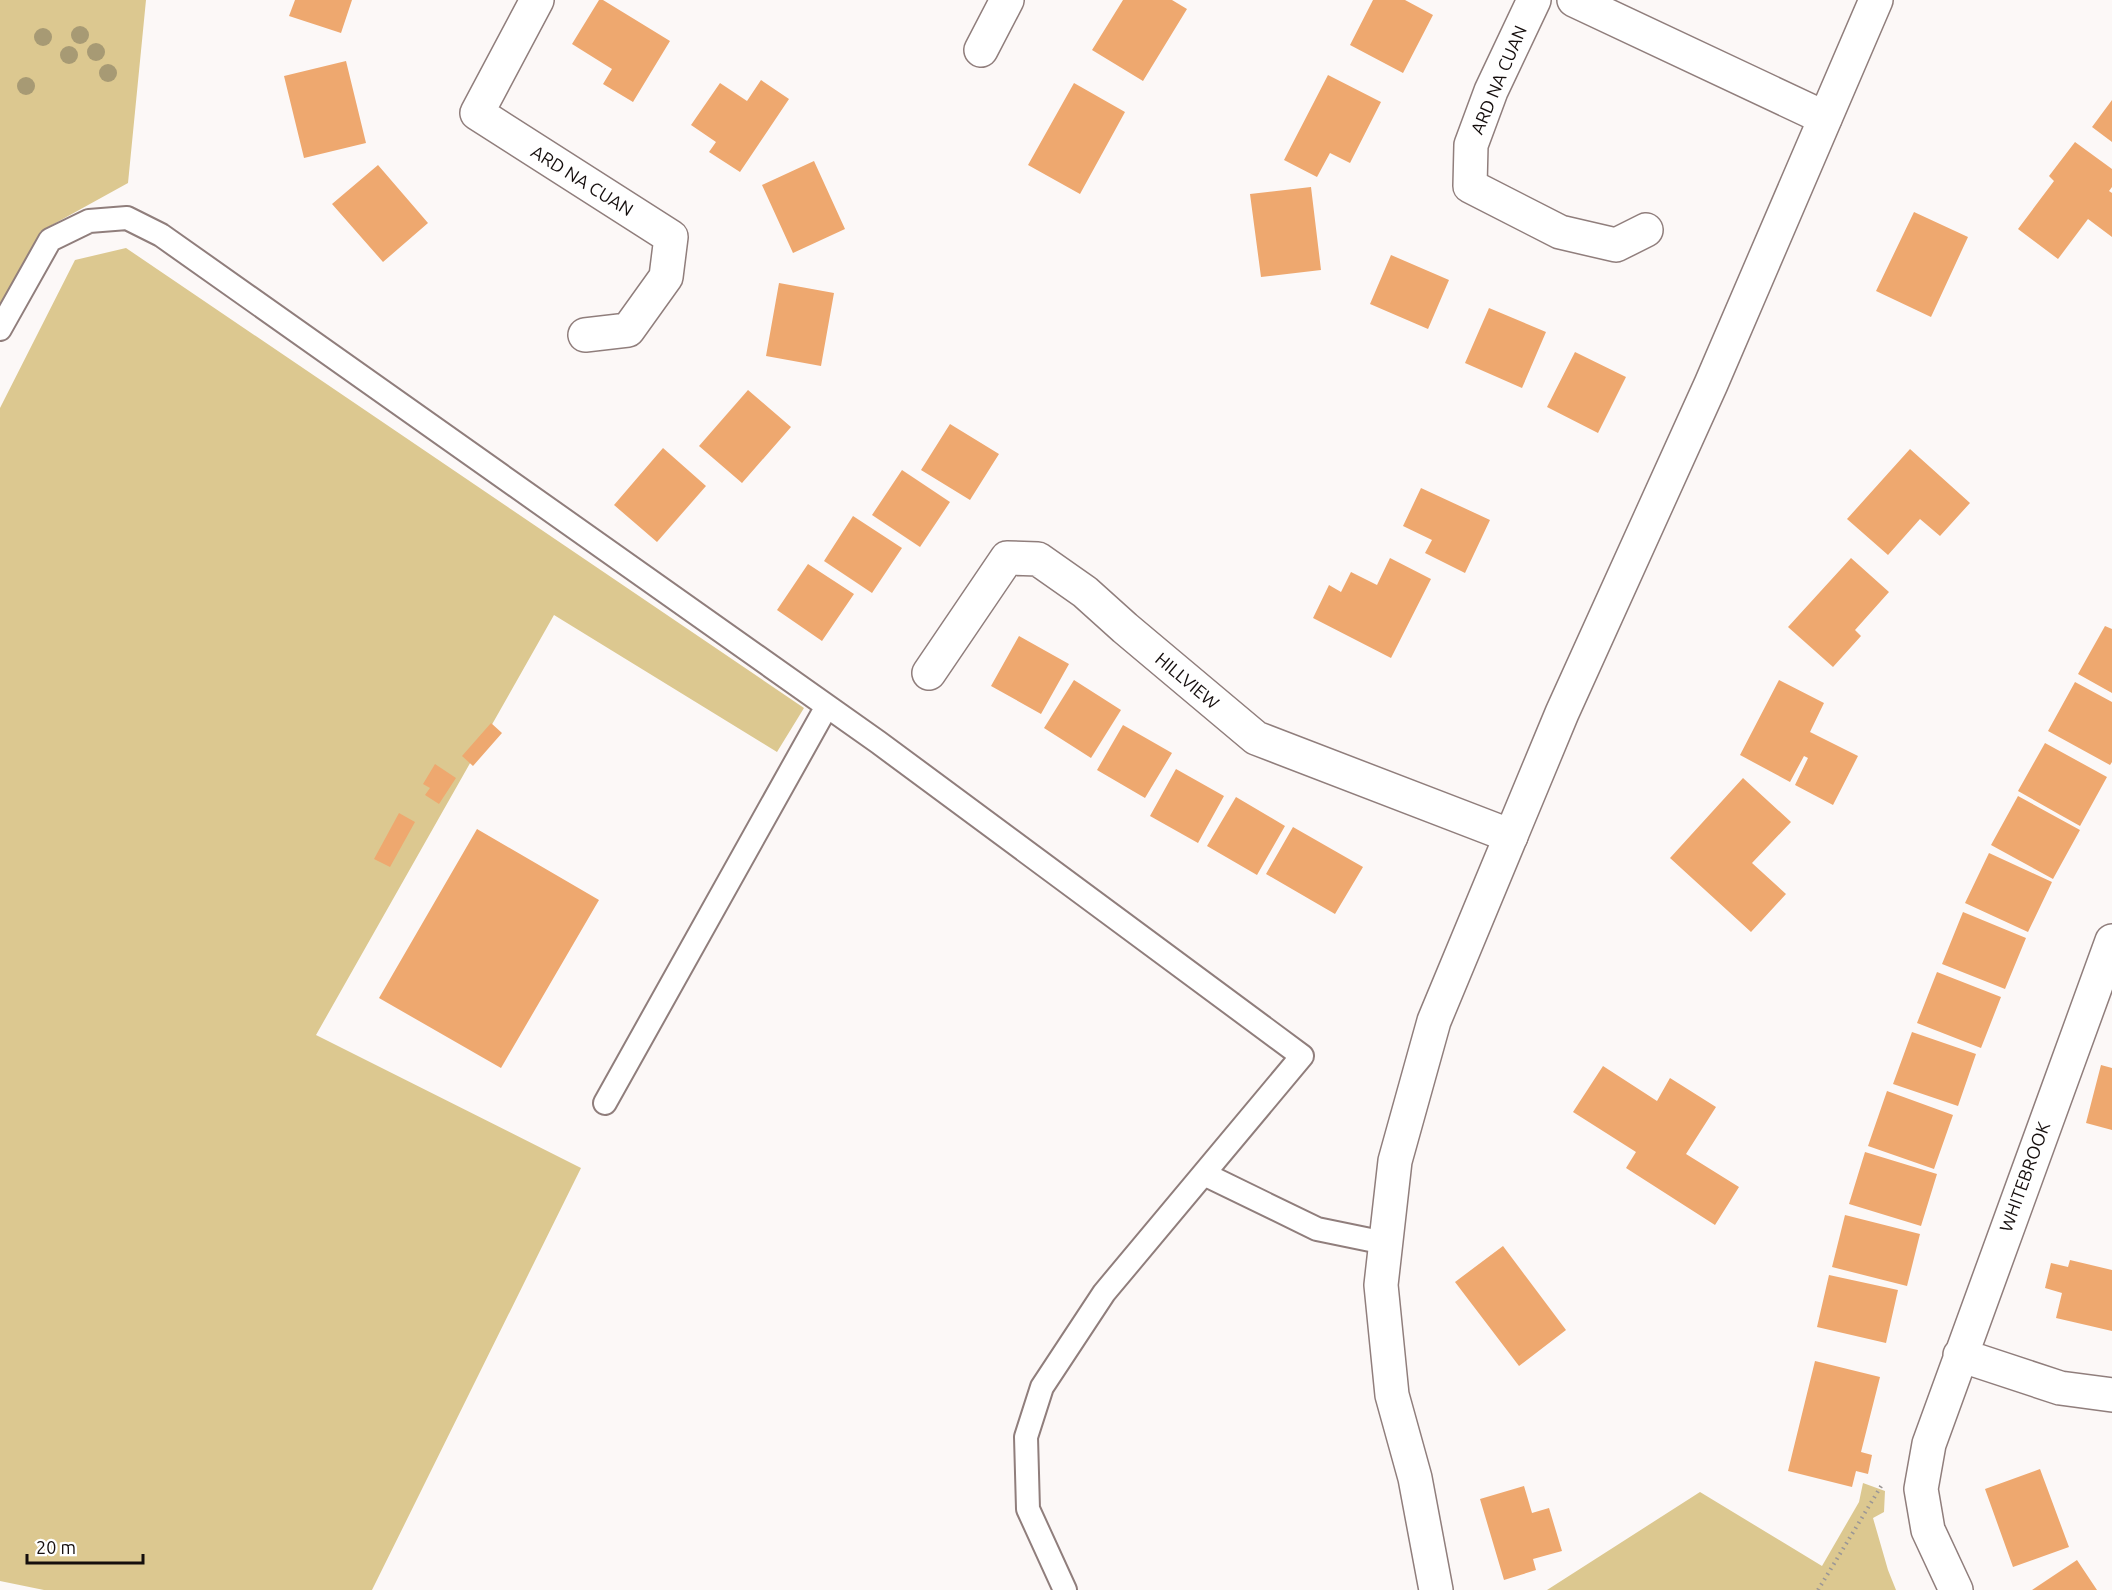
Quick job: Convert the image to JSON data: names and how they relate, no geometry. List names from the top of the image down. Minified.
{"streets":{"street":["ARD NA CUAN","HILLVIEW","WHITEBROOK"]},"scale_bar":"20 m"}
